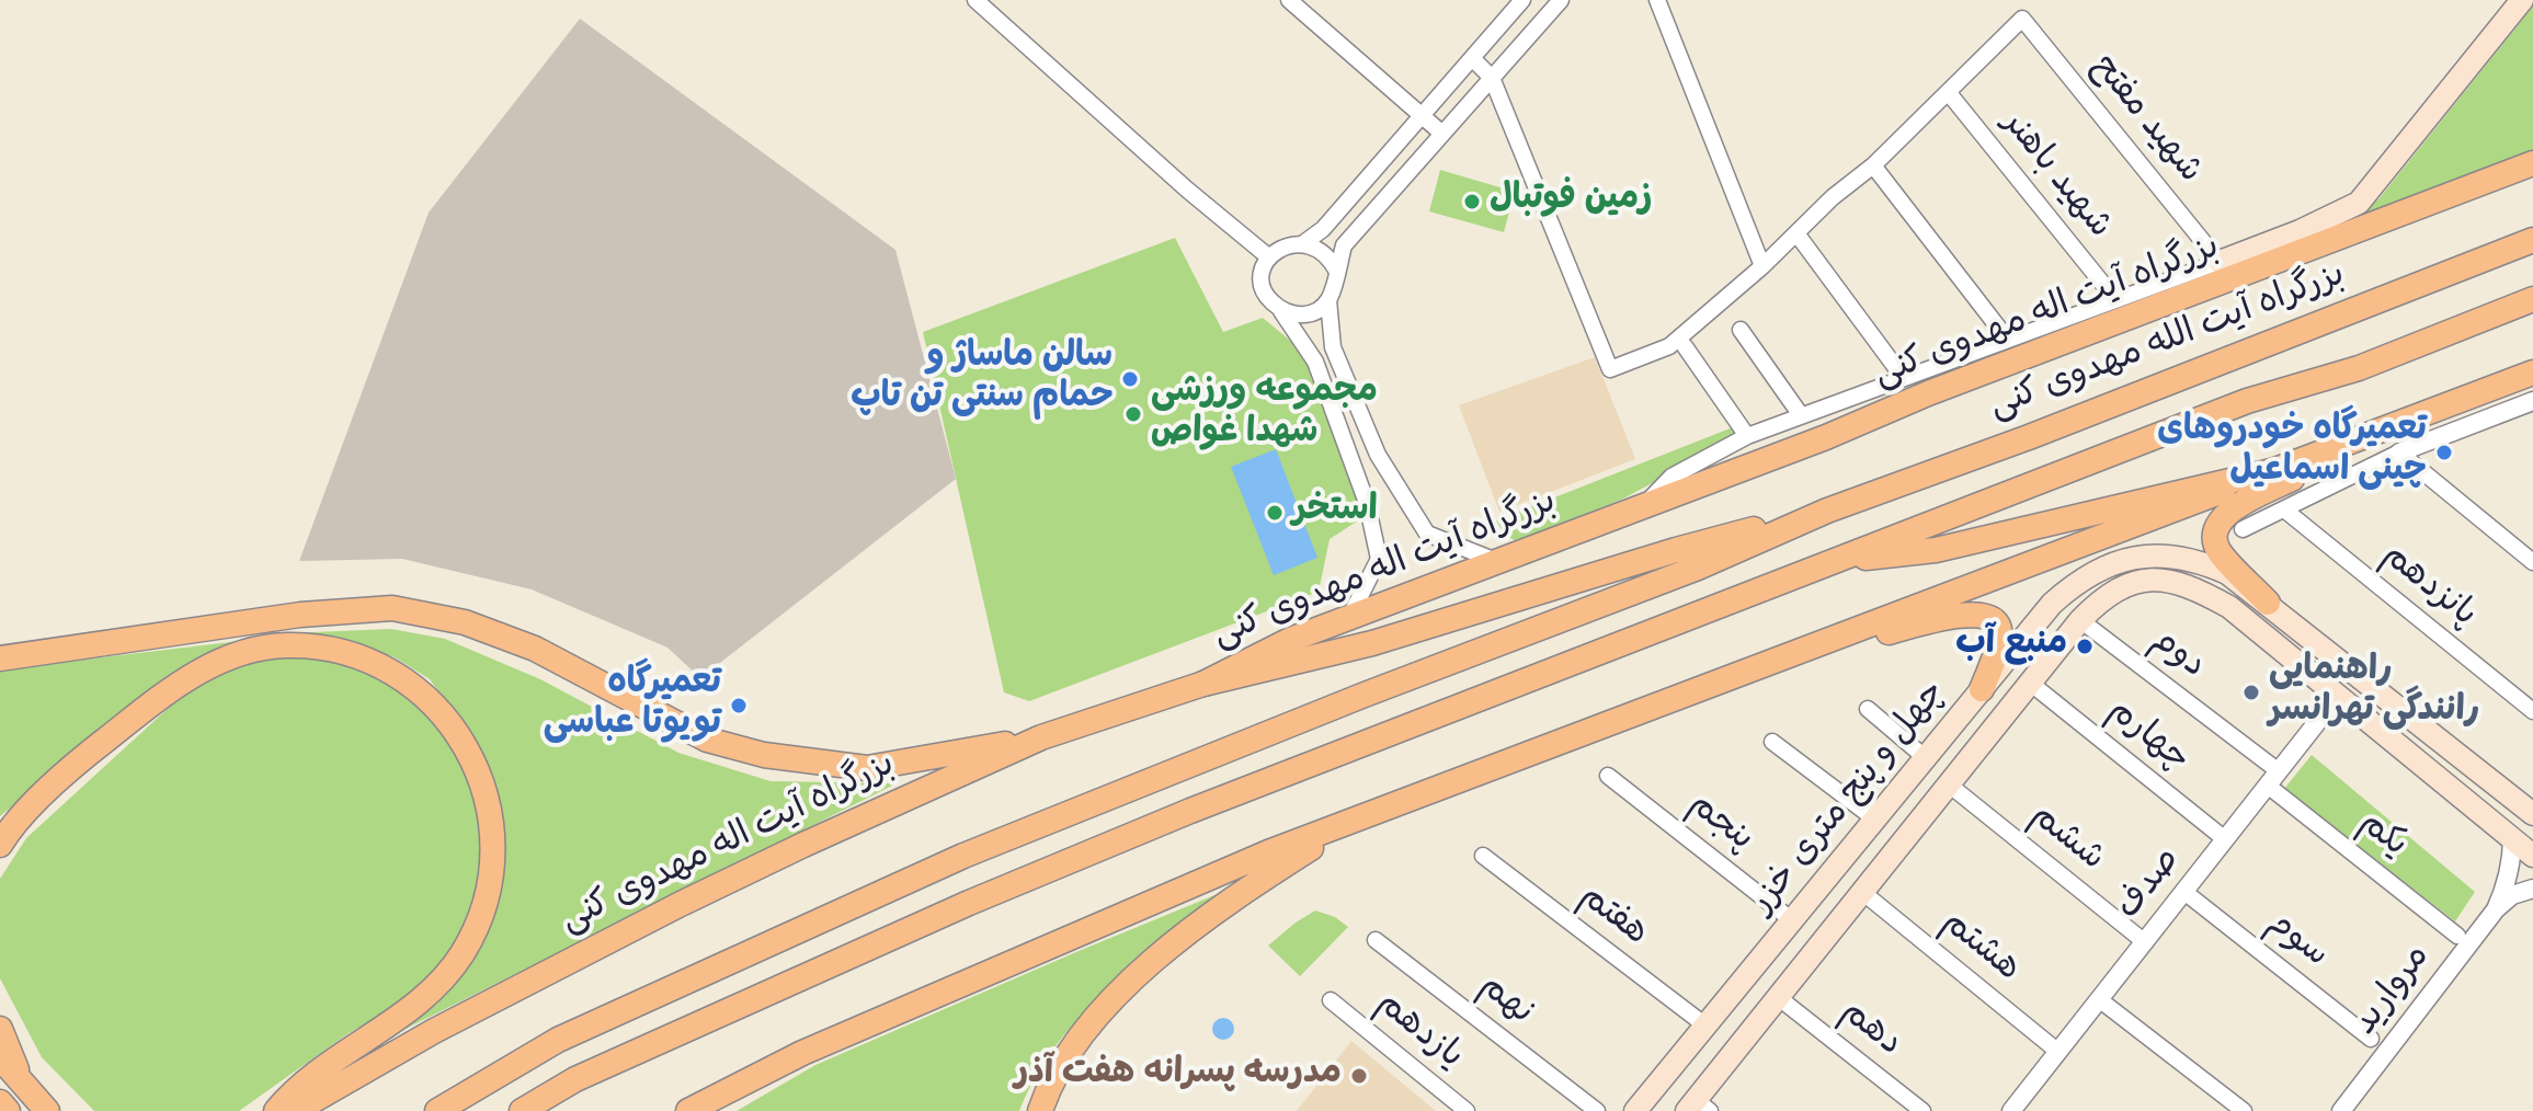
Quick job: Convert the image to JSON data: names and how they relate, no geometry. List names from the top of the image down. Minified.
{"streets":{"main road":["بزرگراه آیت اله مهدوی کنی","بزرگراه آیت الله مهدوی کنی","چهل و پنج متری خزر"],"street":["شهید مفتح","شهید باهنر","پانزدهم","دوم","چهارم","پنجم","یکم","ششم","صدف","هفتم","سوم","هشتم","مروارید","نهم","دهم","یازدهم"]},"crossings":[["شهید مفتح","شهید باهنر"],["دوم","چهل و پنج متری خزر"],["دوم","یکم"],["دوم","صدف"],["چهارم","چهل و پنج متری خزر"],["چهارم","صدف"],["چهل و پنج متری خزر","پنجم"],["چهل و پنج متری خزر","ششم"],["چهل و پنج متری خزر","هفتم"],["چهل و پنج متری خزر","هشتم"],["چهل و پنج متری خزر","دهم"],["یکم","صدف"],["ششم","صدف"],["صدف","سوم"],["صدف","هشتم"]],"places":["زمین فوتبال","سالن ماساژ و حمام سنتی تن تاپ","مجموعه ورزشی شهدا غواص","تعمیرگاه خودروهای چینی اسماعیل","استخر","منبع آب","راهنمایی رانندگی تهرانسر","تعمیرگاه تویوتا عباسی","مدرسه پسرانه هفت آذر"]}
